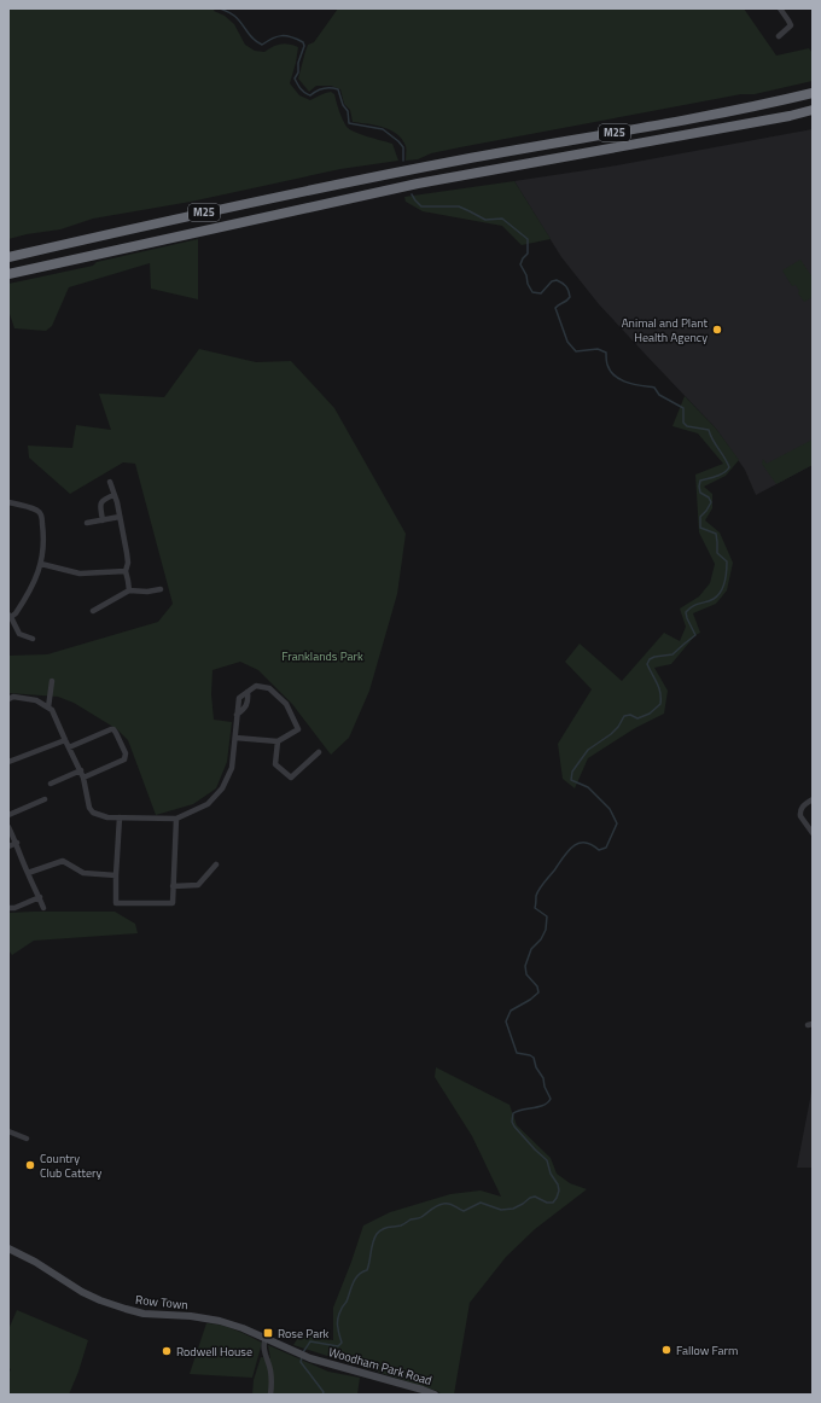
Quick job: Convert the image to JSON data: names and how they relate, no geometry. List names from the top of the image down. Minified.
{"streets":{"highway":["M25"],"street":["Row Town","Woodham Park Road"]},"crossings":[["Row Town","Woodham Park Road"]],"parks":["Franklands Park"],"places":{"other":["Animal and Plant Health Agency","Country Club Cattery","Fallow Farm","Rodwell House"],"transit":["Rose Park"]}}
